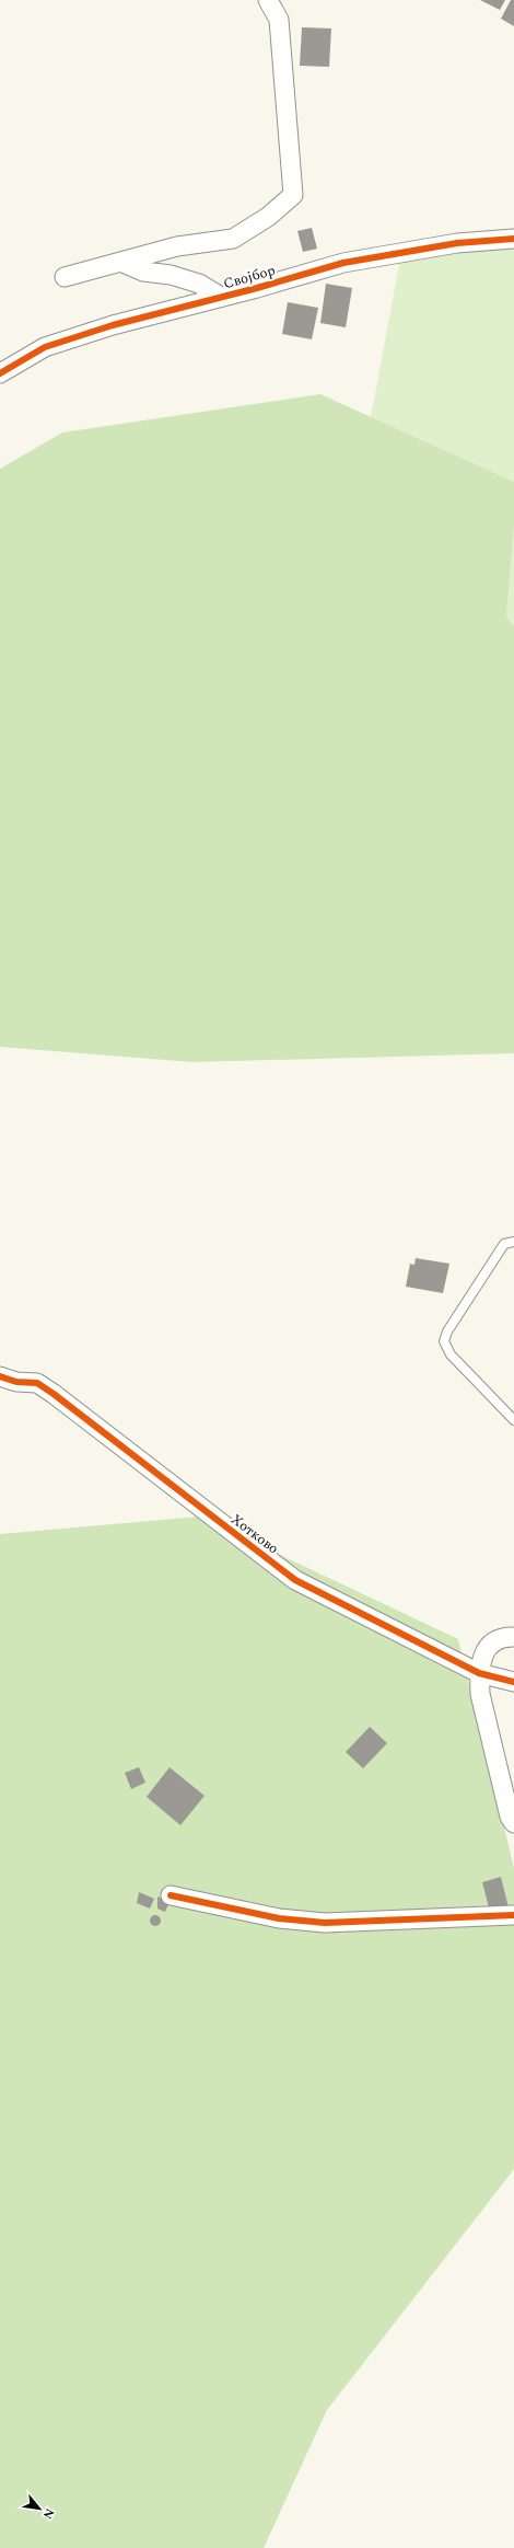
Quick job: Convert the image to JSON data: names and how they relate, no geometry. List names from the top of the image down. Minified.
{"streets":{"street":["Својбор","Хотково"]},"north":"bottom right"}
